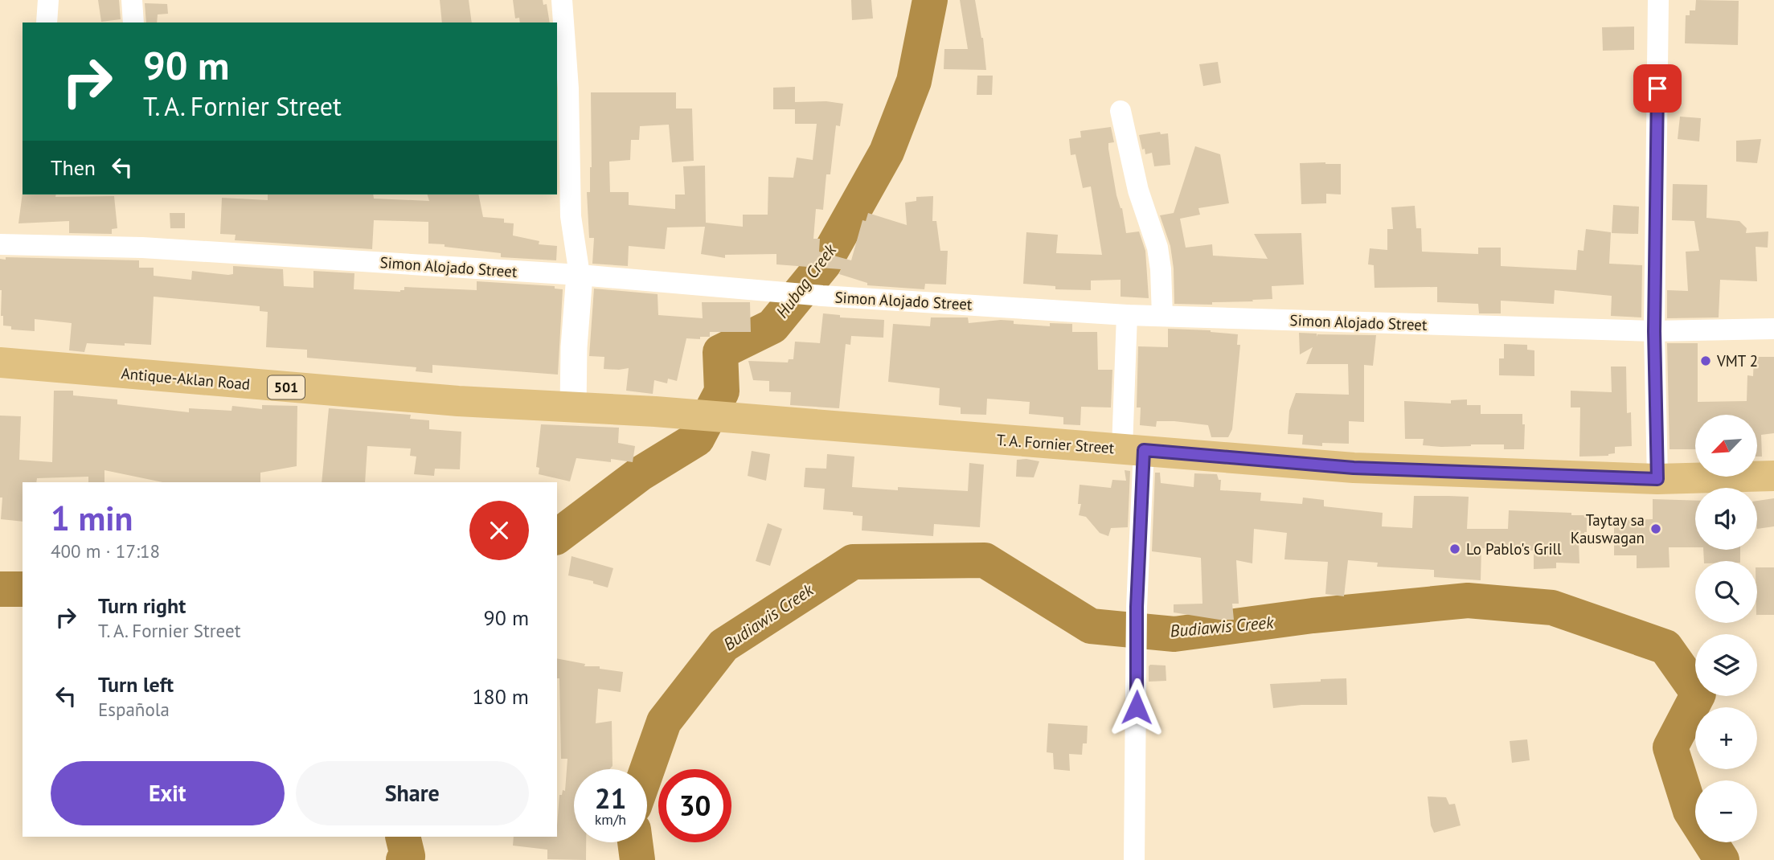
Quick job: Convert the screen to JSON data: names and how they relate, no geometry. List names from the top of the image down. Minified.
{"streets":{"main road":["Antique-Aklan Road","501","T. A. Fornier Street"],"street":["Simon Alojado Street"]},"crossings":[["Antique-Aklan Road","T. A. Fornier Street"]],"water":["Hubag Creek","Budiawis Creek"],"places":["VMT 2","Taytay sa Kauswagan","Lo Pablo's Grill"],"north":"bottom left","page":{"turn":["90 m","T. A. Fornier Street"],"then":"Then","map_buttons":["+","−"],"heading":["1 min","400 m · 17:18"],"list":[{"name":"Turn right","note":"T. A. Fornier Street","value":"90 m"},{"name":"Turn left","note":"Española","value":"180 m"}],"buttons":["Exit","Share"],"speed":"21 km/h","limit":"30"}}
